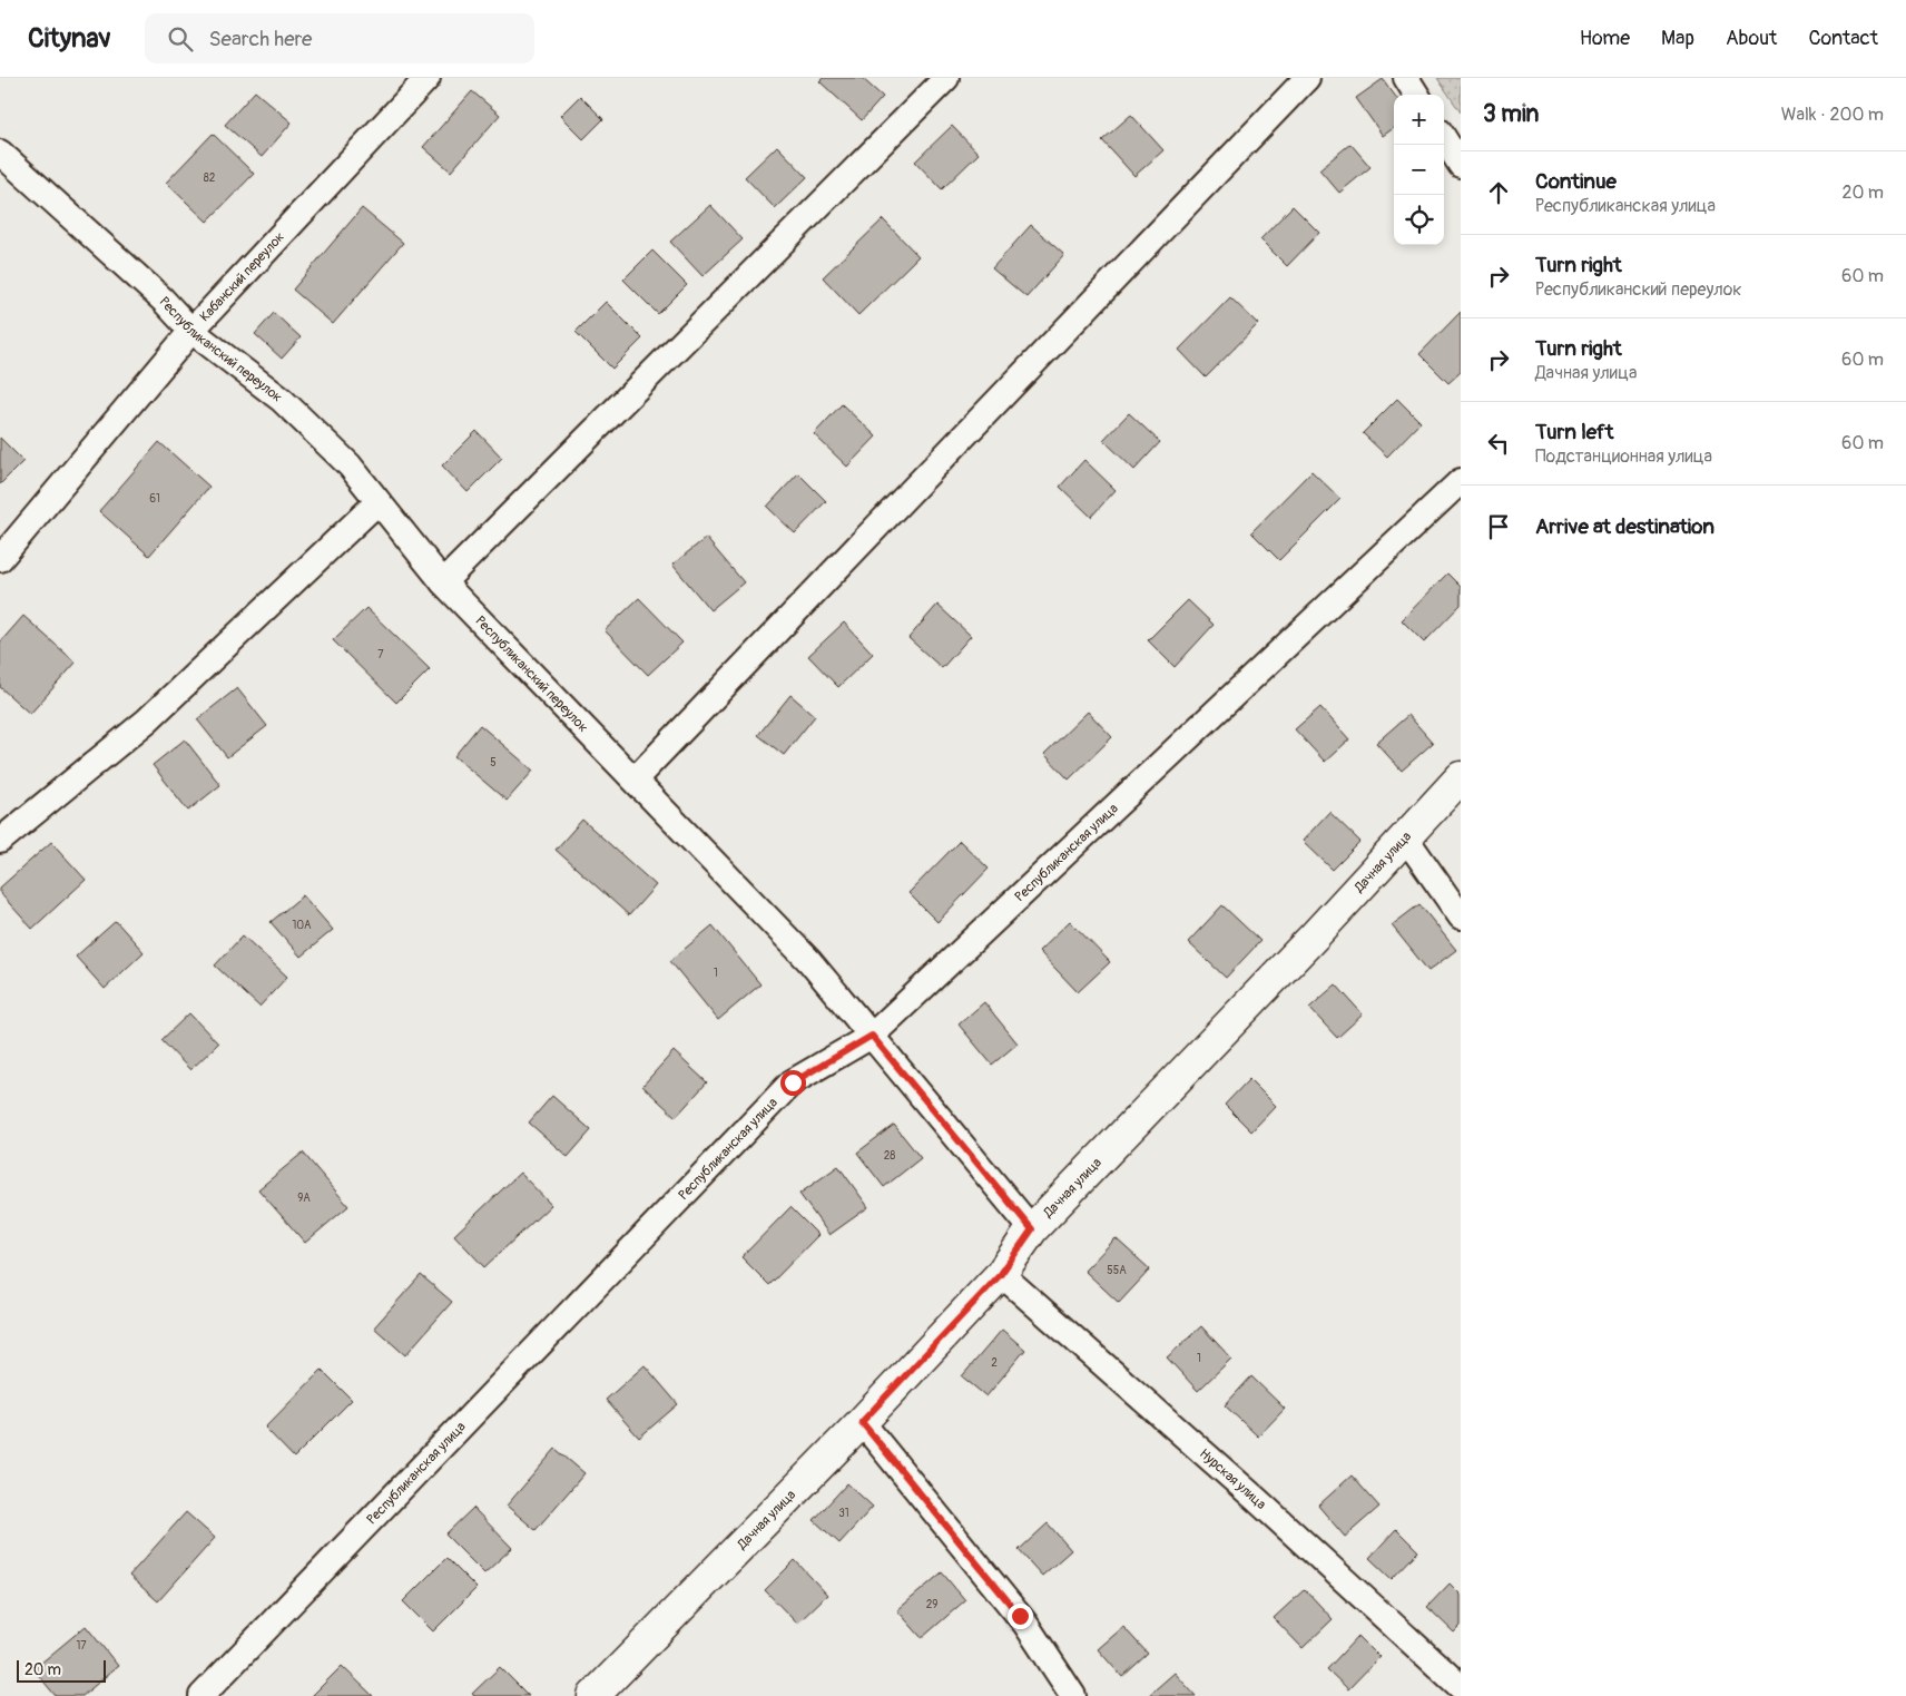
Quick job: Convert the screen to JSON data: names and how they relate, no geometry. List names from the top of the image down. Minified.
{"streets":{"street":["Кабанский переулок","Республиканский переулок","Республиканская улица","Дачная улица","Нурская улица"]},"crossings":[["Кабанский переулок","Республиканский переулок"],["Республиканский переулок","Республиканская улица"],["Республиканский переулок","Дачная улица"],["Дачная улица","Нурская улица"]],"house_numbers":["82","61","7","5","10А","1","28","9А","55А","1","2","31","29","17"],"scale_bar":"20 m","page":{"header":"Citynav","search":"Search here","nav":["Home","Map","About","Contact"],"heading":["3 min","Walk · 200 m"],"map_buttons":["+","−"],"list":[["Continue","Республиканская улица","20 m"],["Turn right","Республиканский переулок","60 m"],["Turn right","Дачная улица","60 m"],["Turn left","Подстанционная улица","60 m"],"Arrive at destination"],"scale":"20 m"}}
